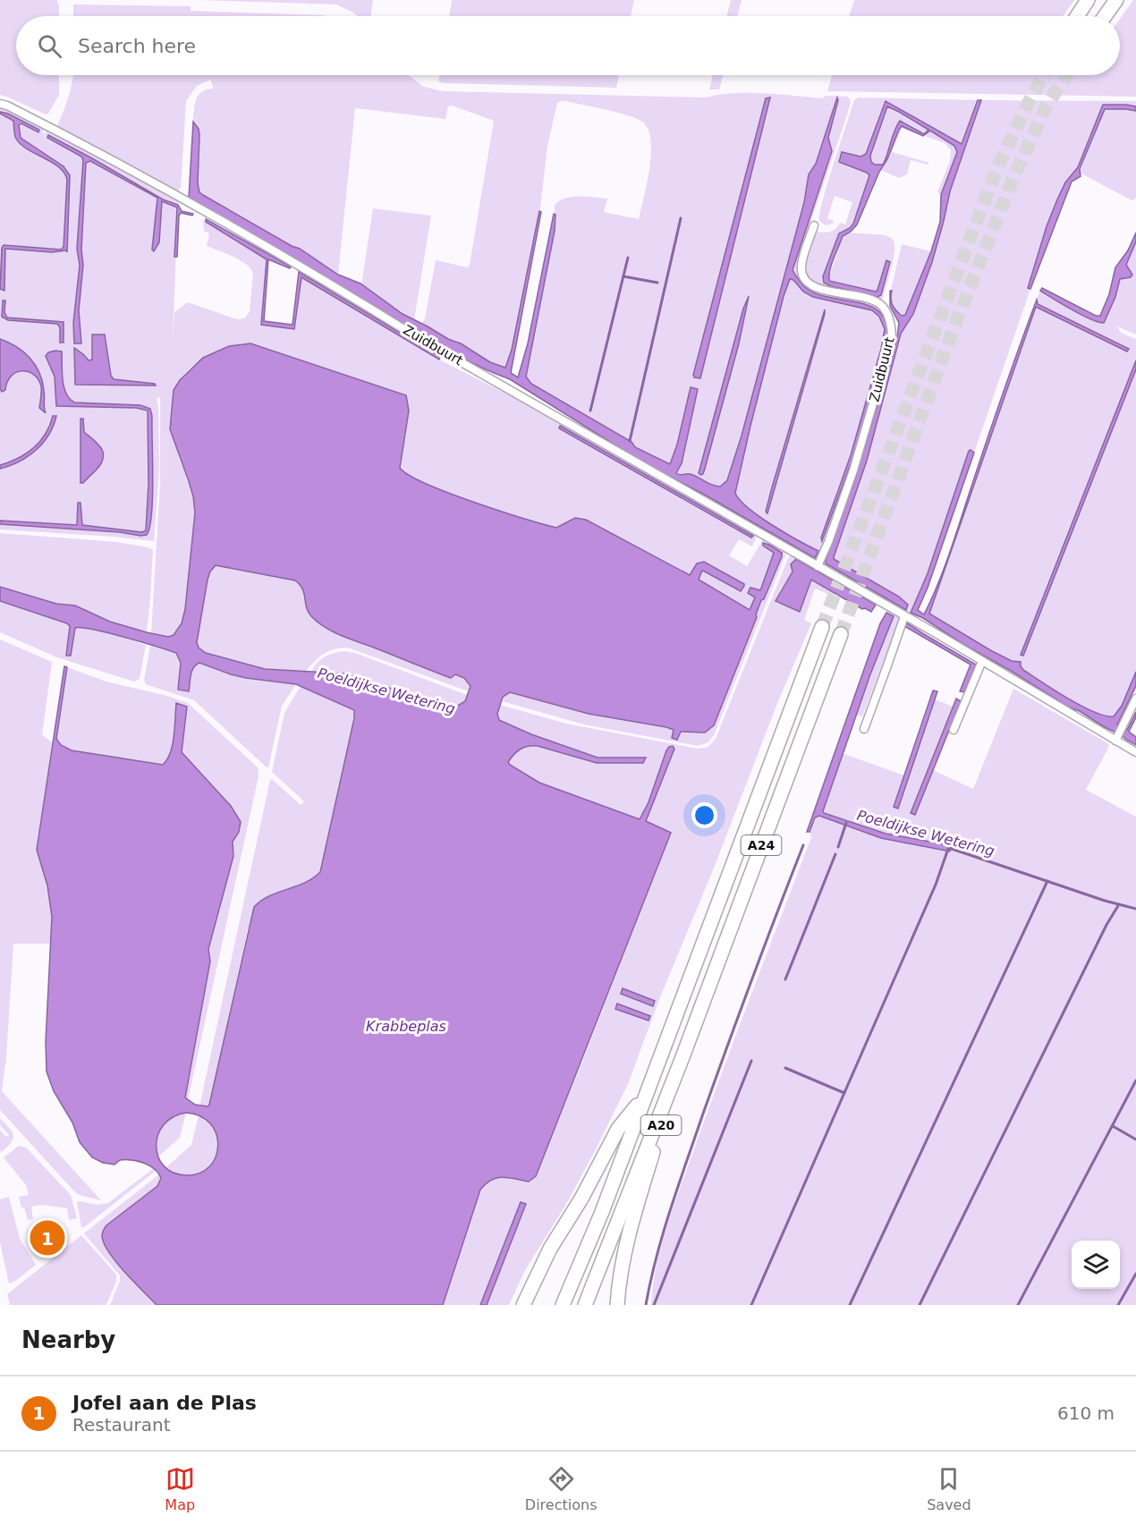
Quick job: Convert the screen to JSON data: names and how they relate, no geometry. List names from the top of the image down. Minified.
{"streets":{"highway":["A24","A20"],"street":["Zuidbuurt"]},"crossings":[["A24","A20"]],"water":["Poeldijkse Wetering","Krabbeplas"],"page":{"search":"Search here","pins":"1","heading":"Nearby","list":[{"mark":"1","name":"Jofel aan de Plas","note":"Restaurant","value":"610 m"}],"nav":["Map","Directions","Saved"]}}
